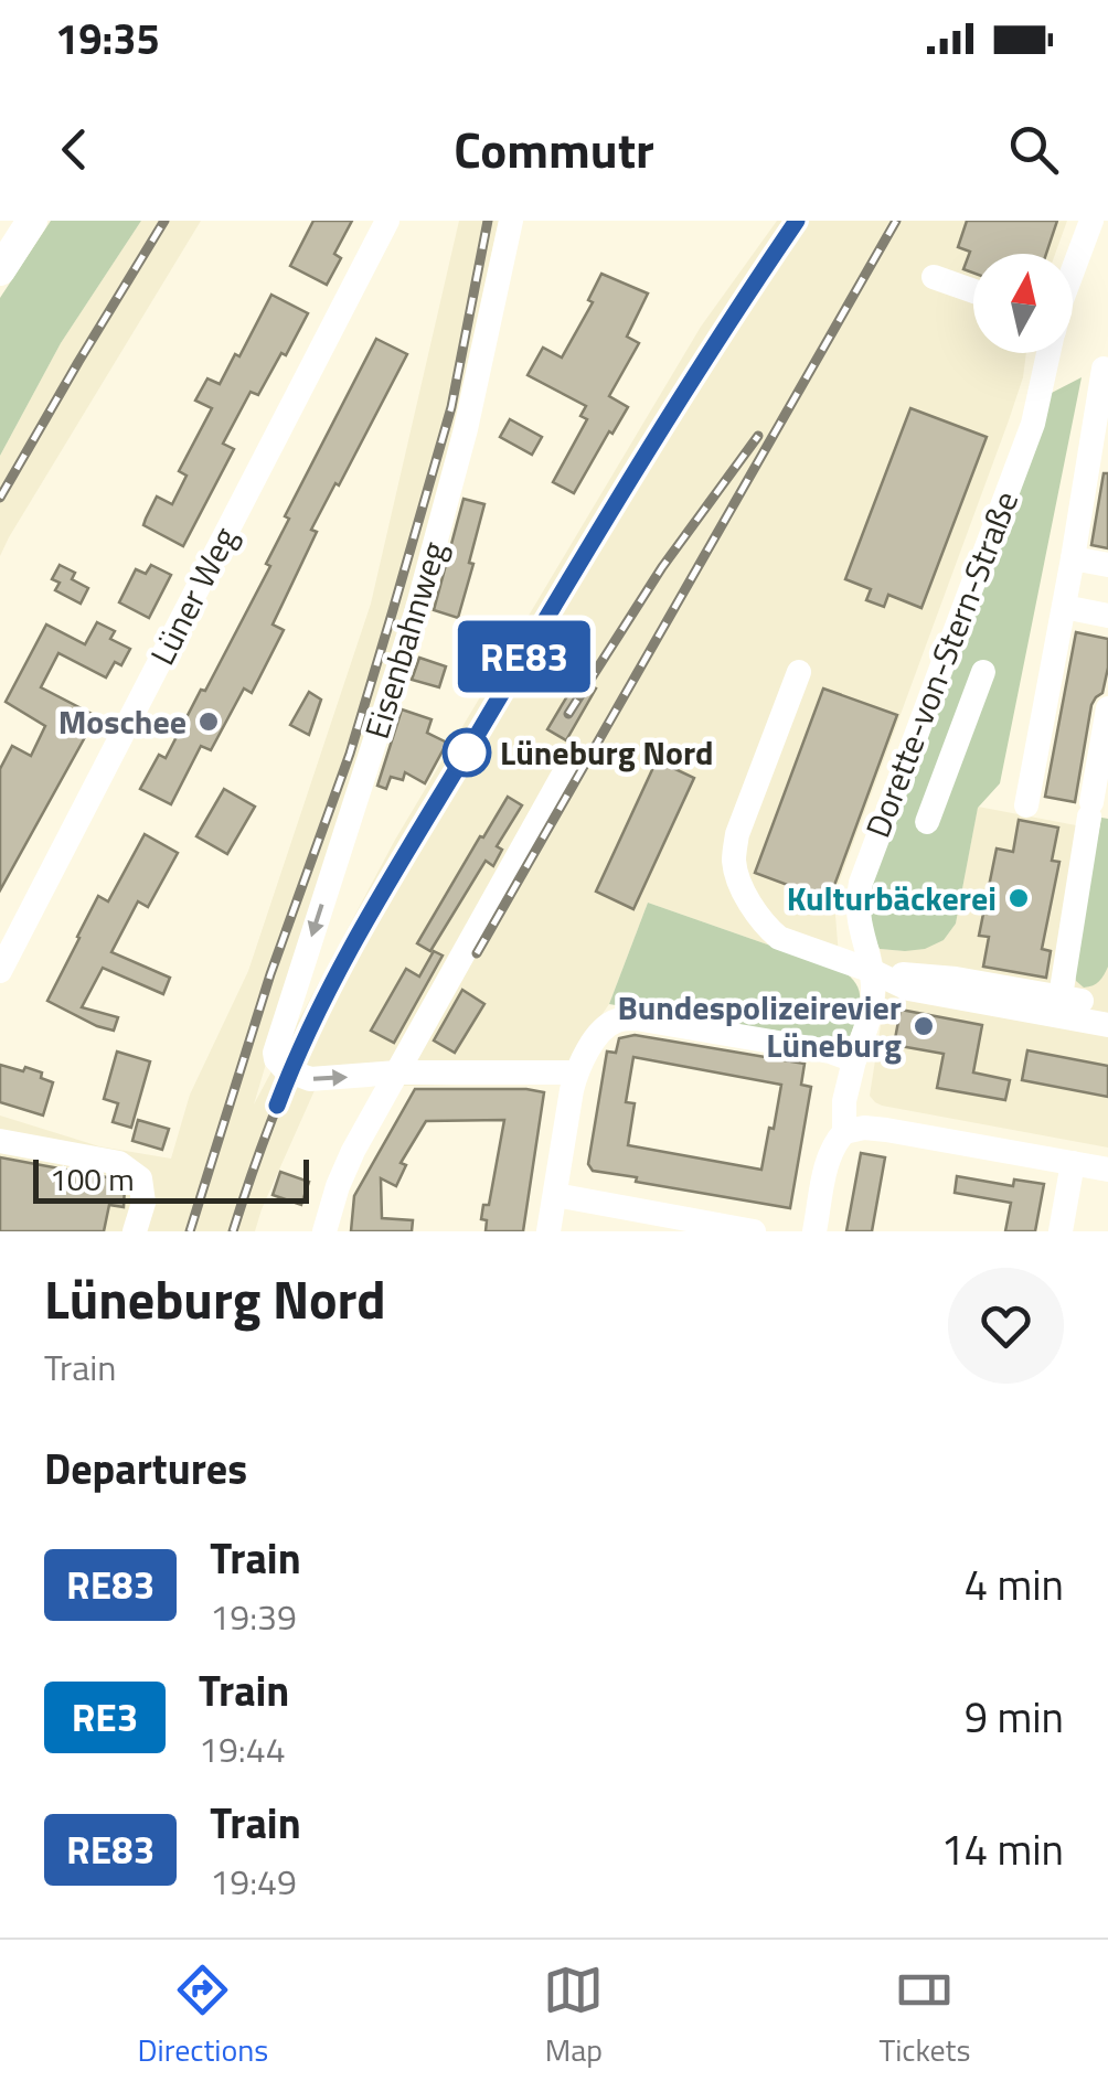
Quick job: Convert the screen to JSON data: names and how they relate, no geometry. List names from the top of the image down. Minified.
{"streets":{"street":["Lüner Weg","Eisenbahnweg","Dorette-von-Stern-Straße"]},"places":["Moschee","Lüneburg Nord","Kulturbäckerei","Bundespolizeirevier Lüneburg"],"scale_bar":"100 m","north":"top","page":{"status":"19:35","header":"Commutr","on_map":"RE83","scale":"100 m","heading":[["Lüneburg Nord","Train"],"Departures"],"list":[{"mark":"RE83","name":"Train","note":"19:39","value":"4 min"},{"mark":"RE3","name":"Train","note":"19:44","value":"9 min"},{"mark":"RE83","name":"Train","note":"19:49","value":"14 min"}],"tabs":["Directions","Map","Tickets"]}}
